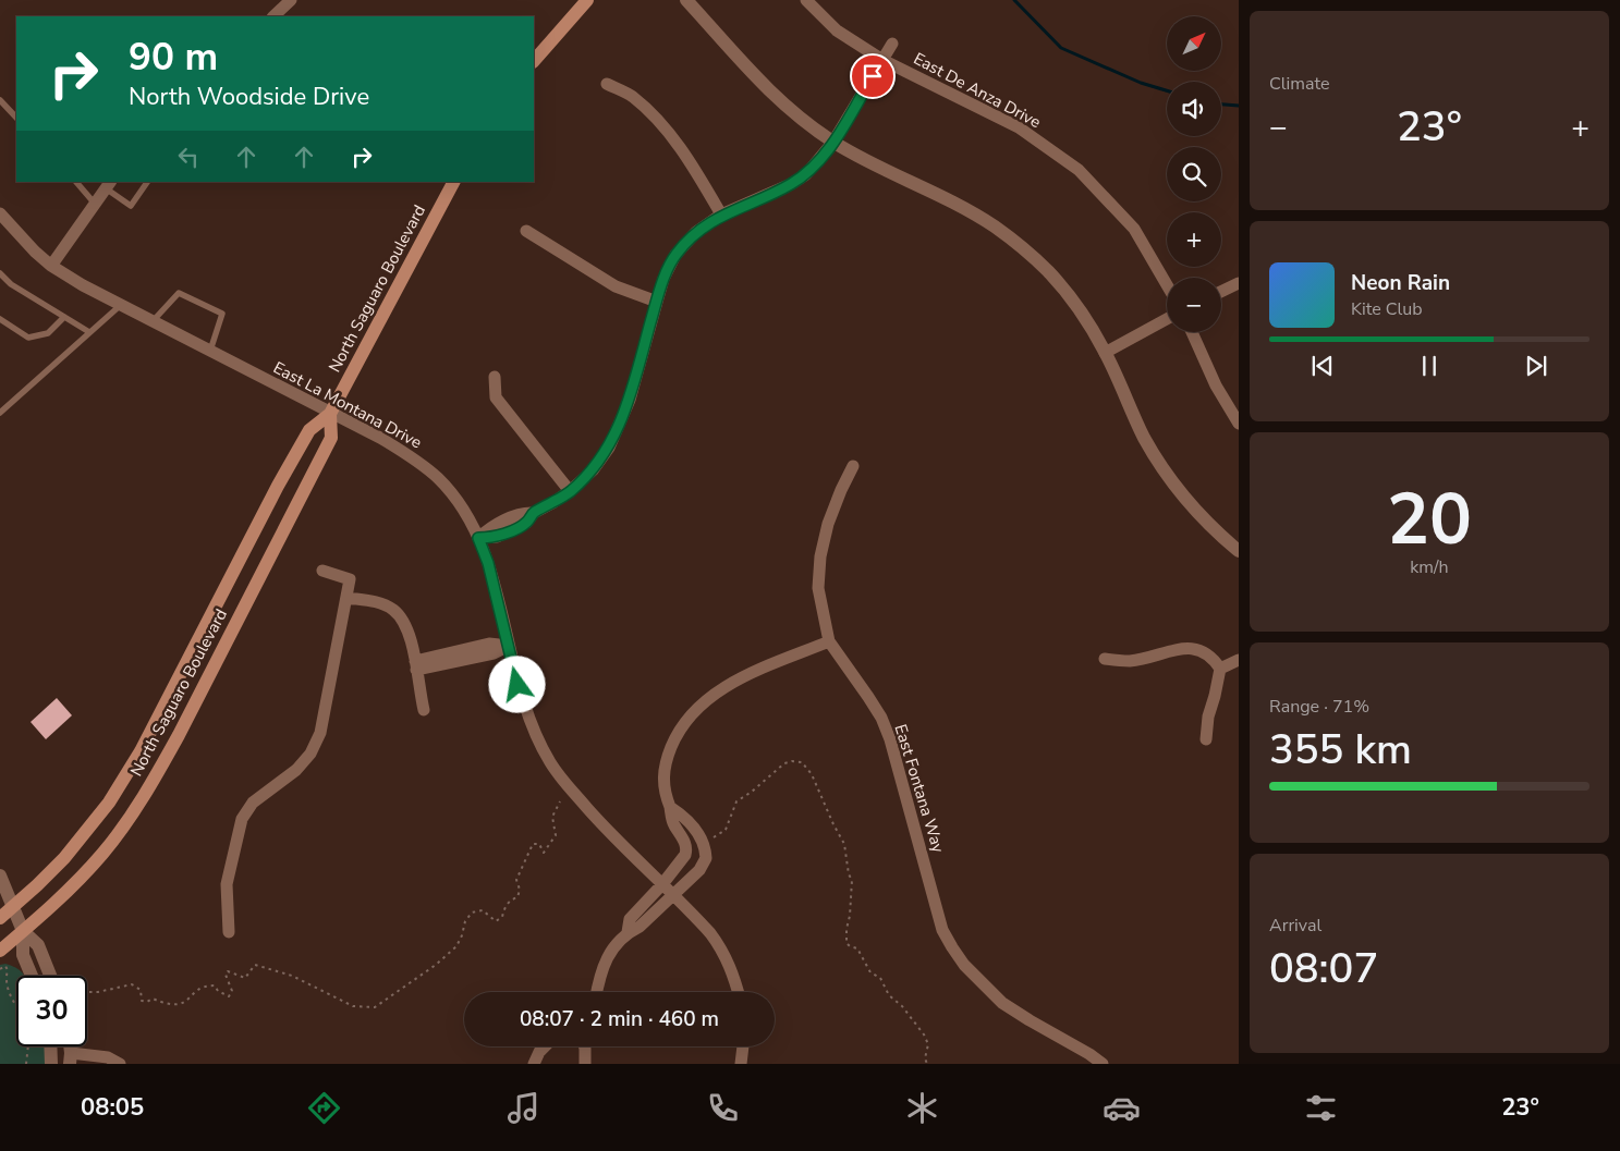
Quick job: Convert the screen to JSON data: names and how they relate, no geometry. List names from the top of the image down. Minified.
{"streets":{"main road":["North Saguaro Boulevard"],"street":["East De Anza Drive","East La Montana Drive","East Fontana Way"]},"crossings":[["North Saguaro Boulevard","East La Montana Drive"]],"north":"top right","page":{"tile":["Climate",["20","km/h"],["Range · 71%","355 km"],["Arrival","08:07"]],"map_buttons":["+","−"],"turn":["90 m","North Woodside Drive"],"heat":["−","23°","+"],"song":["Neon Rain","Kite Club"],"limit":"30","trip":"08:07 · 2 min · 460 m","tabs":["08:05","23°"]}}
